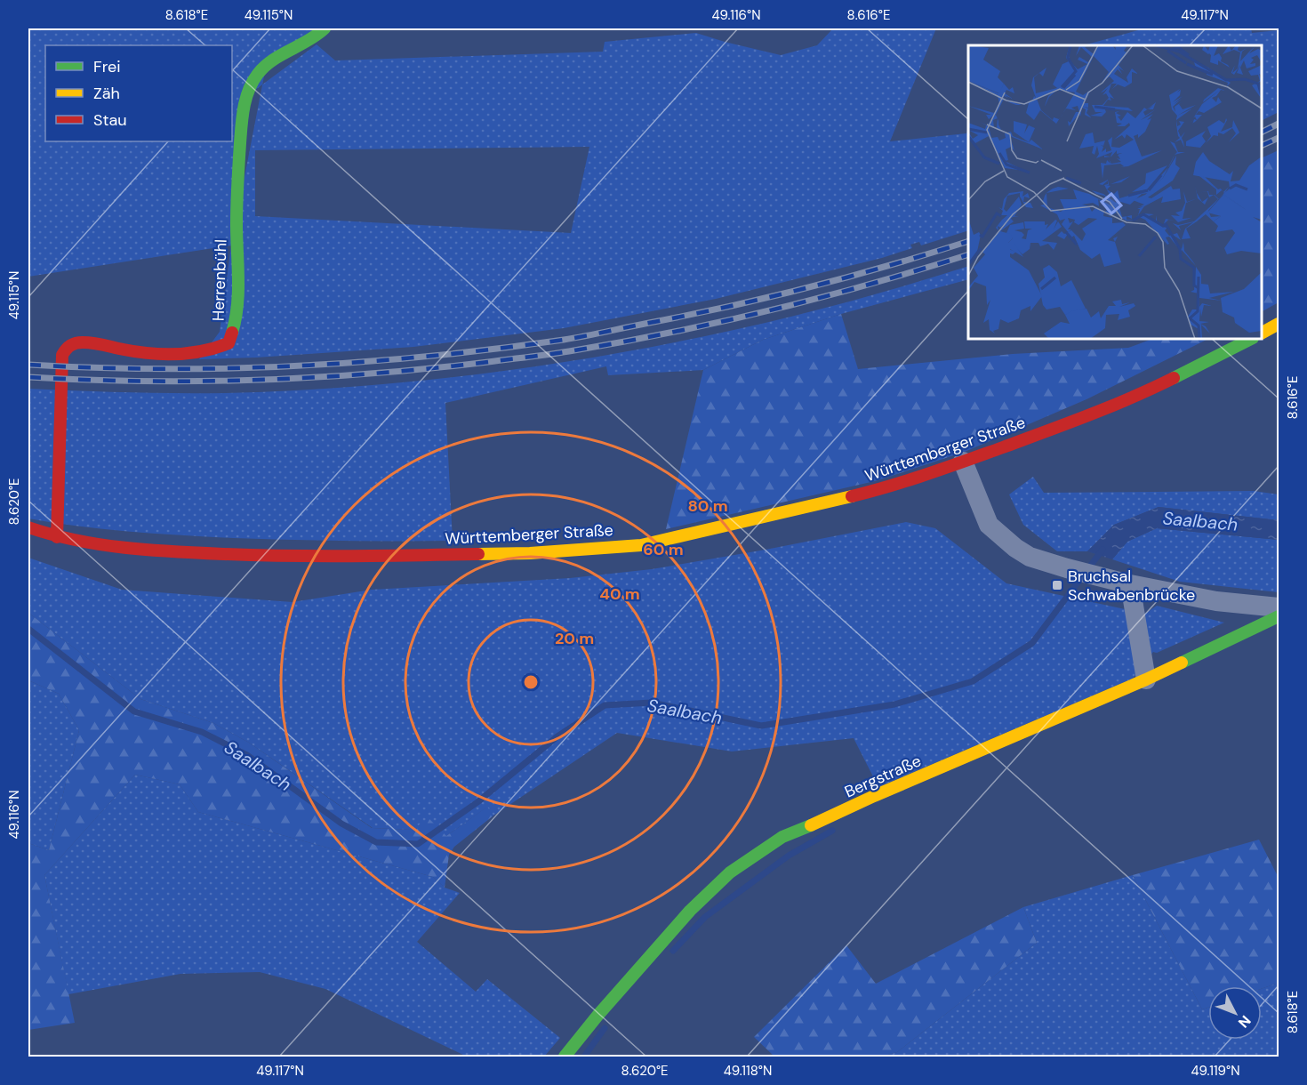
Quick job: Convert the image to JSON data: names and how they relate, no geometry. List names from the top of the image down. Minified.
{"streets":{"street":["Herrenbühl","Württemberger Straße","Bergstraße"]},"crossings":[["Herrenbühl","Württemberger Straße"]],"water":["Saalbach"],"places":{"transit":["Bruchsal Schwabenbrücke"]},"legend":["Frei","Zäh","Stau"],"north":"bottom right","coordinates":["8.618°E","49.115°N","49.116°N","8.616°E","49.117°N","8.620°E","49.118°N","49.119°N"],"rings":["80 m","60 m","40 m","20 m"]}
